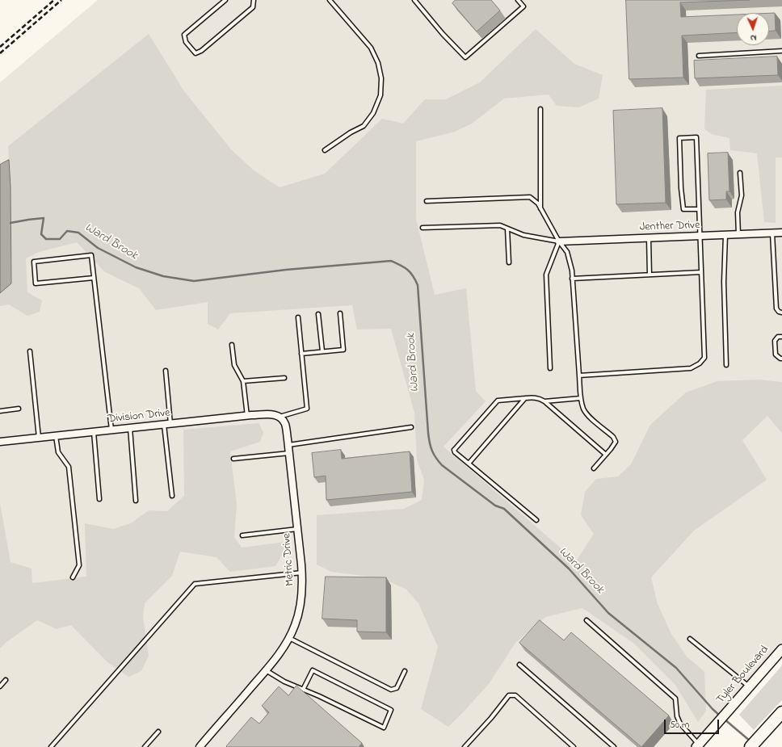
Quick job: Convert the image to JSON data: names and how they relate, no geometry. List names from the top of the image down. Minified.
{"streets":{"street":["Jenther Drive","Division Drive","Metric Drive","Tyler Boulevard"]},"crossings":[["Division Drive","Metric Drive"]],"water":["Ward Brook"],"scale_bar":"50 m","north":"bottom"}
